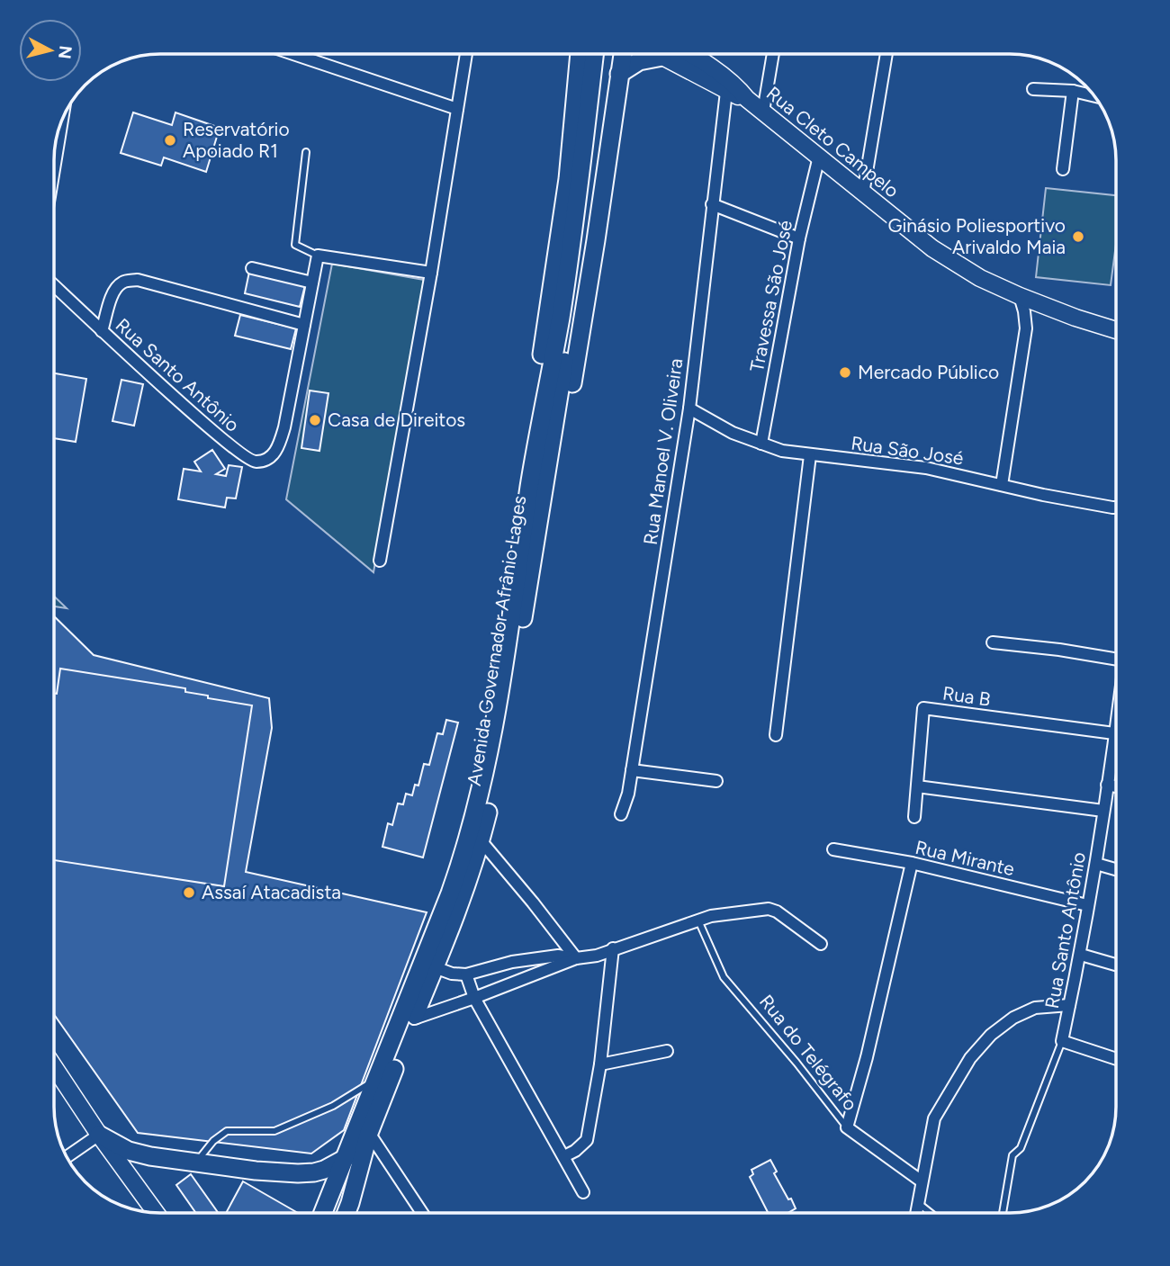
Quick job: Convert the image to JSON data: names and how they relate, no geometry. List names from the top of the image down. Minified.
{"streets":{"main road":["Rua Cleto Campelo","Avenida Governador Afrânio Lages"],"street":["Travessa São José","Rua Santo Antônio","Rua São José","Rua Manoel V. Oliveira","Rua B","Rua Mirante","Rua do Telégrafo"]},"crossings":[["Rua Cleto Campelo","Travessa São José"],["Rua Cleto Campelo","Rua Manoel V. Oliveira"],["Travessa São José","Rua São José"],["Rua Santo Antônio","Rua B"],["Rua Santo Antônio","Rua Mirante"],["Rua São José","Rua Manoel V. Oliveira"]],"places":["Reservatório Apoiado R1","Ginásio Poliesportivo Arivaldo Maia","Mercado Público","Casa de Direitos","Assaí Atacadista"],"north":"right"}
